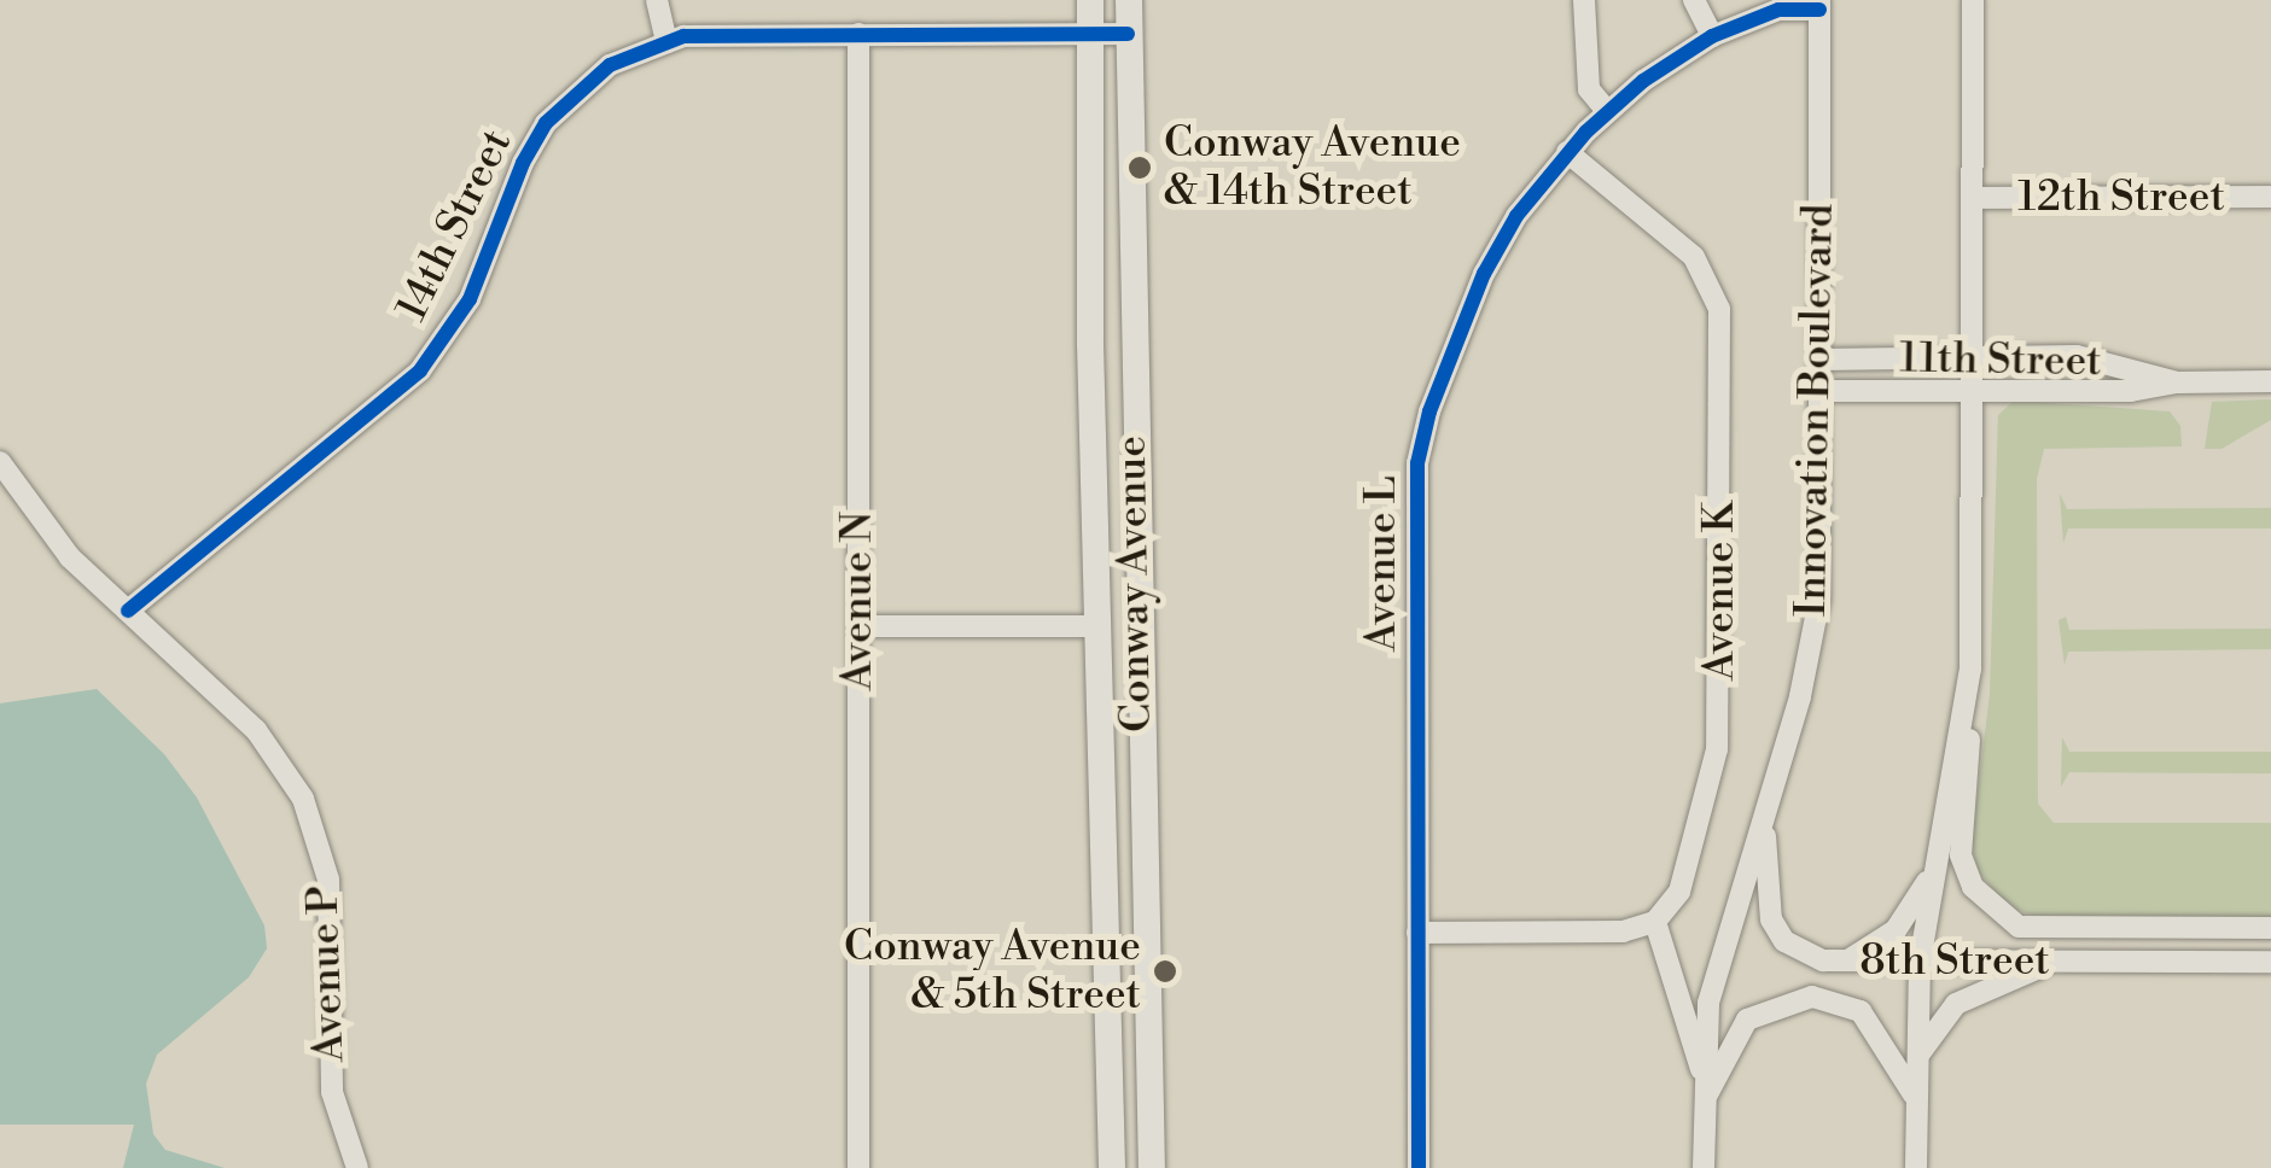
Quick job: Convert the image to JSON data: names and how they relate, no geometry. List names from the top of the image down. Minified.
{"streets":{"street":["12th Street","14th Street","11th Street","Innovation Boulevard","Avenue L","Conway Avenue","Avenue K","Avenue N","8th Street","Avenue P"]},"crossings":[["14th Street","Conway Avenue"],["14th Street","Avenue N"],["14th Street","Avenue P"],["11th Street","Innovation Boulevard"],["Innovation Boulevard","Avenue L"],["Innovation Boulevard","8th Street"],["Avenue L","Avenue K"]],"places":["Conway Avenue & 14th Street","Conway Avenue & 5th Street"]}
